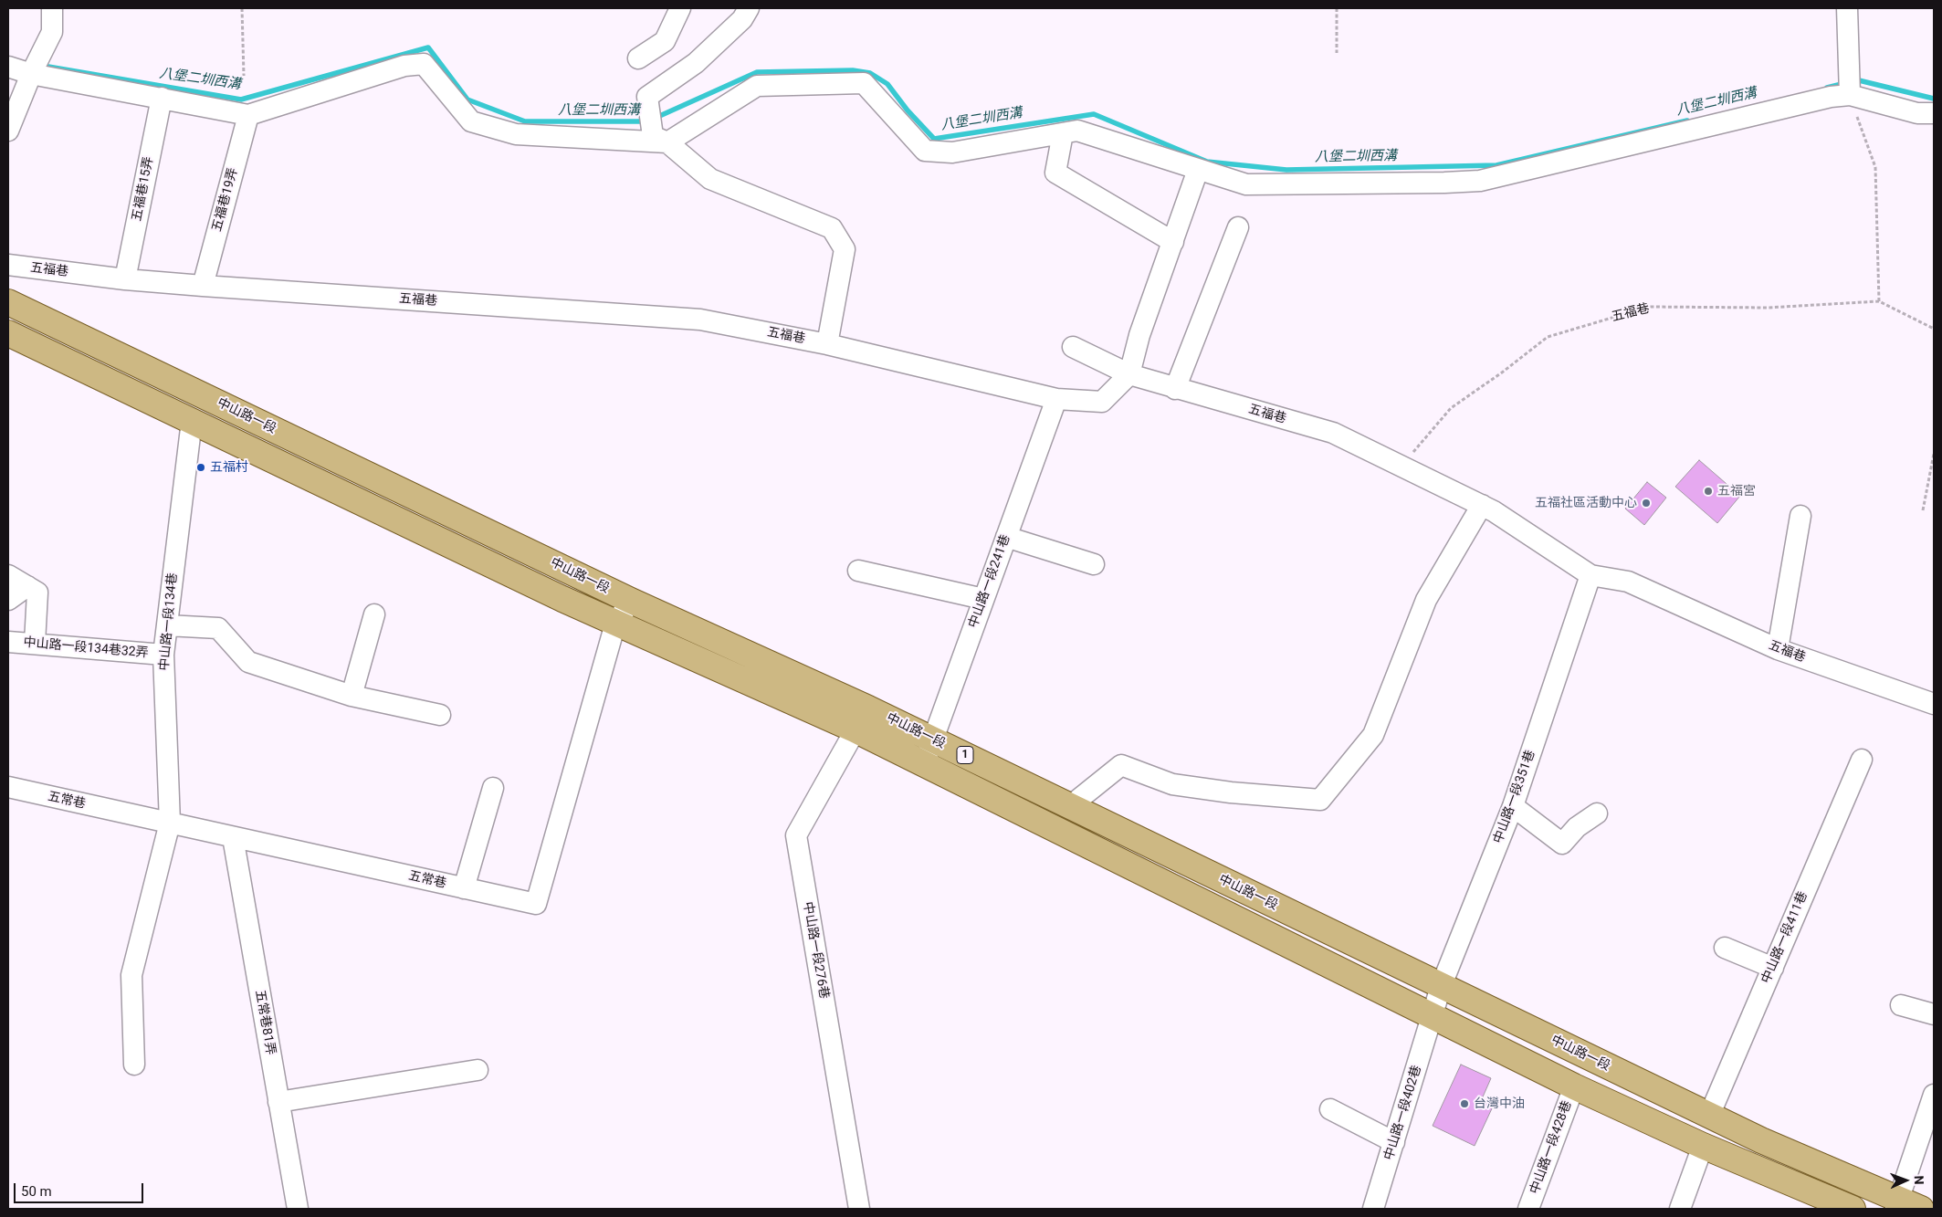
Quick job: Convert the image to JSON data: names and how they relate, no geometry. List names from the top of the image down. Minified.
{"streets":{"main road":["中山路一段","1"],"street":["五福巷15弄","五福巷19弄","五福巷","中山路一段241巷","中山路一段134巷","中山路一段134巷32弄","中山路一段351巷","五常巷","中山路一段411巷","中山路一段276巷","五常巷81弄","中山路一段402巷","中山路一段428巷"]},"crossings":[["五福巷15弄","五福巷"],["五福巷19弄","五福巷"],["五福巷","中山路一段241巷"],["五福巷","中山路一段351巷"],["中山路一段","中山路一段241巷"],["中山路一段","中山路一段134巷"],["中山路一段","中山路一段351巷"],["中山路一段","五常巷"],["中山路一段","中山路一段411巷"],["中山路一段","中山路一段276巷"],["中山路一段","中山路一段402巷"],["中山路一段","中山路一段428巷"],["中山路一段134巷","中山路一段134巷32弄"],["中山路一段134巷","五常巷"],["中山路一段351巷","中山路一段402巷"],["五常巷","五常巷81弄"]],"water":["八堡二圳西溝"],"places":["五福村","五福宮","五福社區活動中心","台灣中油"],"scale_bar":"50 m","north":"right"}
